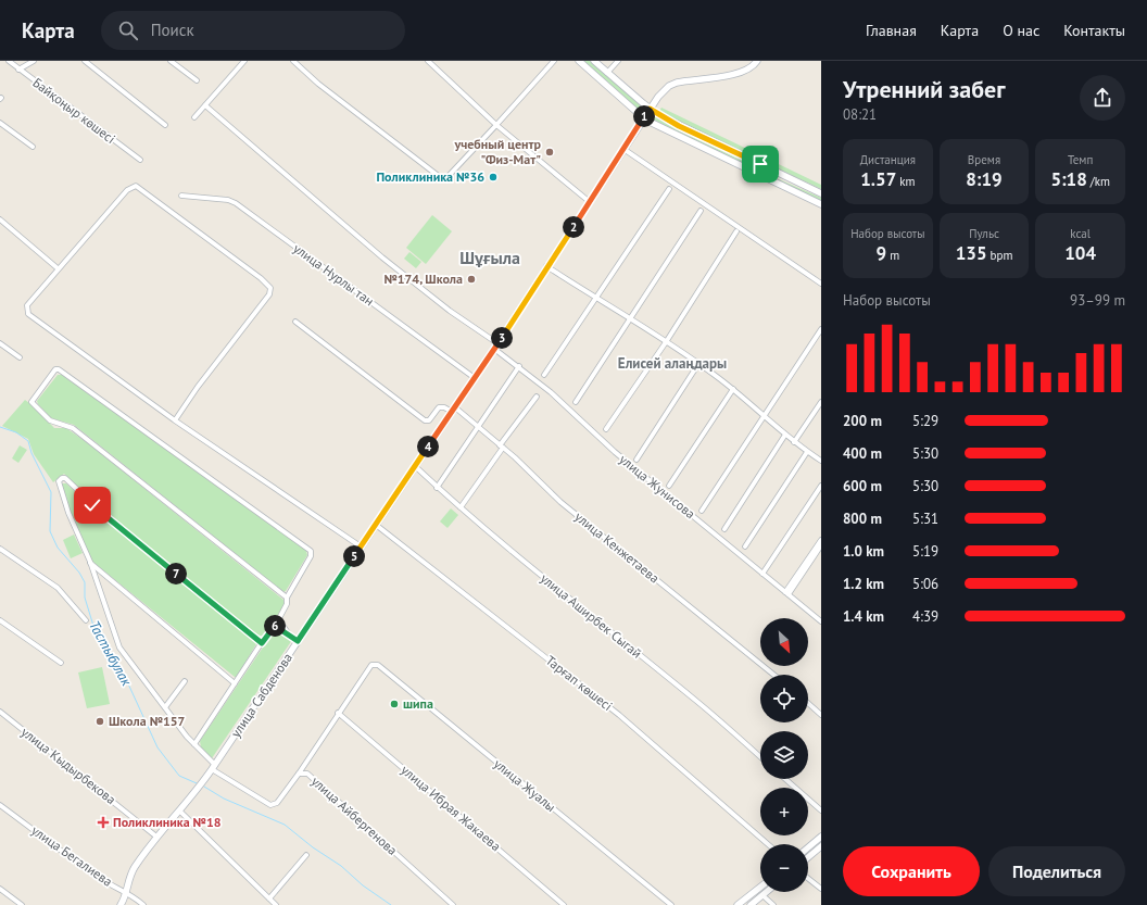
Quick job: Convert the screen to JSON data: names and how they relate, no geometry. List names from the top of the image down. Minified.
{"streets":{"street":["Байқоңыр көшесі","улица Нурлы тан","улица Жунисова","улица Кенжетаева","улица Аширбек Сыгай","Тарғап көшесі","улица Сабденова","улица Кыдырбекова","улица Жуалы","улица Ибрая Жакаева","улица Айбергенова","улица Бегалиева"]},"crossings":[["улица Нурлы тан","улица Сабденова"],["улица Жунисова","улица Сабденова"],["улица Кенжетаева","улица Сабденова"],["улица Аширбек Сыгай","улица Сабденова"],["Тарғап көшесі","улица Сабденова"],["улица Сабденова","улица Кыдырбекова"],["улица Сабденова","улица Айбергенова"],["улица Сабденова","улица Бегалиева"],["улица Жуалы","улица Ибрая Жакаева"]],"districts":["Шұғыла","Елисей алаңдары"],"water":["Тастыбулак"],"places":{"other":["учебный центр \"Физ-Мат\"","Поликлиника №36","№174, Школа","шипа","Школа №157"],"health":["Поликлиника №18"]},"north":"bottom right","page":{"header":"Карта","search":"Поиск","nav":["Главная","Карта","О нас","Контакты"],"heading":["Утренний забег","08:21"],"pins":["1","2","3","4","5","7","6"],"stats":[["Дистанция","1.57 km"],["Время","8:19"],["Темп","5:18 /km"],["Набор высоты","9 m"],["Пульс","135 bpm"],["kcal","104"]],"chart":["Набор высоты","93–99 m"],"list":[{"name":"200 m","note":"5:29"},{"name":"400 m","note":"5:30"},{"name":"600 m","note":"5:30"},{"name":"800 m","note":"5:31"},{"name":"1.0 km","note":"5:19"},{"name":"1.2 km","note":"5:06"},{"name":"1.4 km","note":"4:39"}],"map_buttons":["+","−"],"buttons":["Сохранить","Поделиться"]}}
